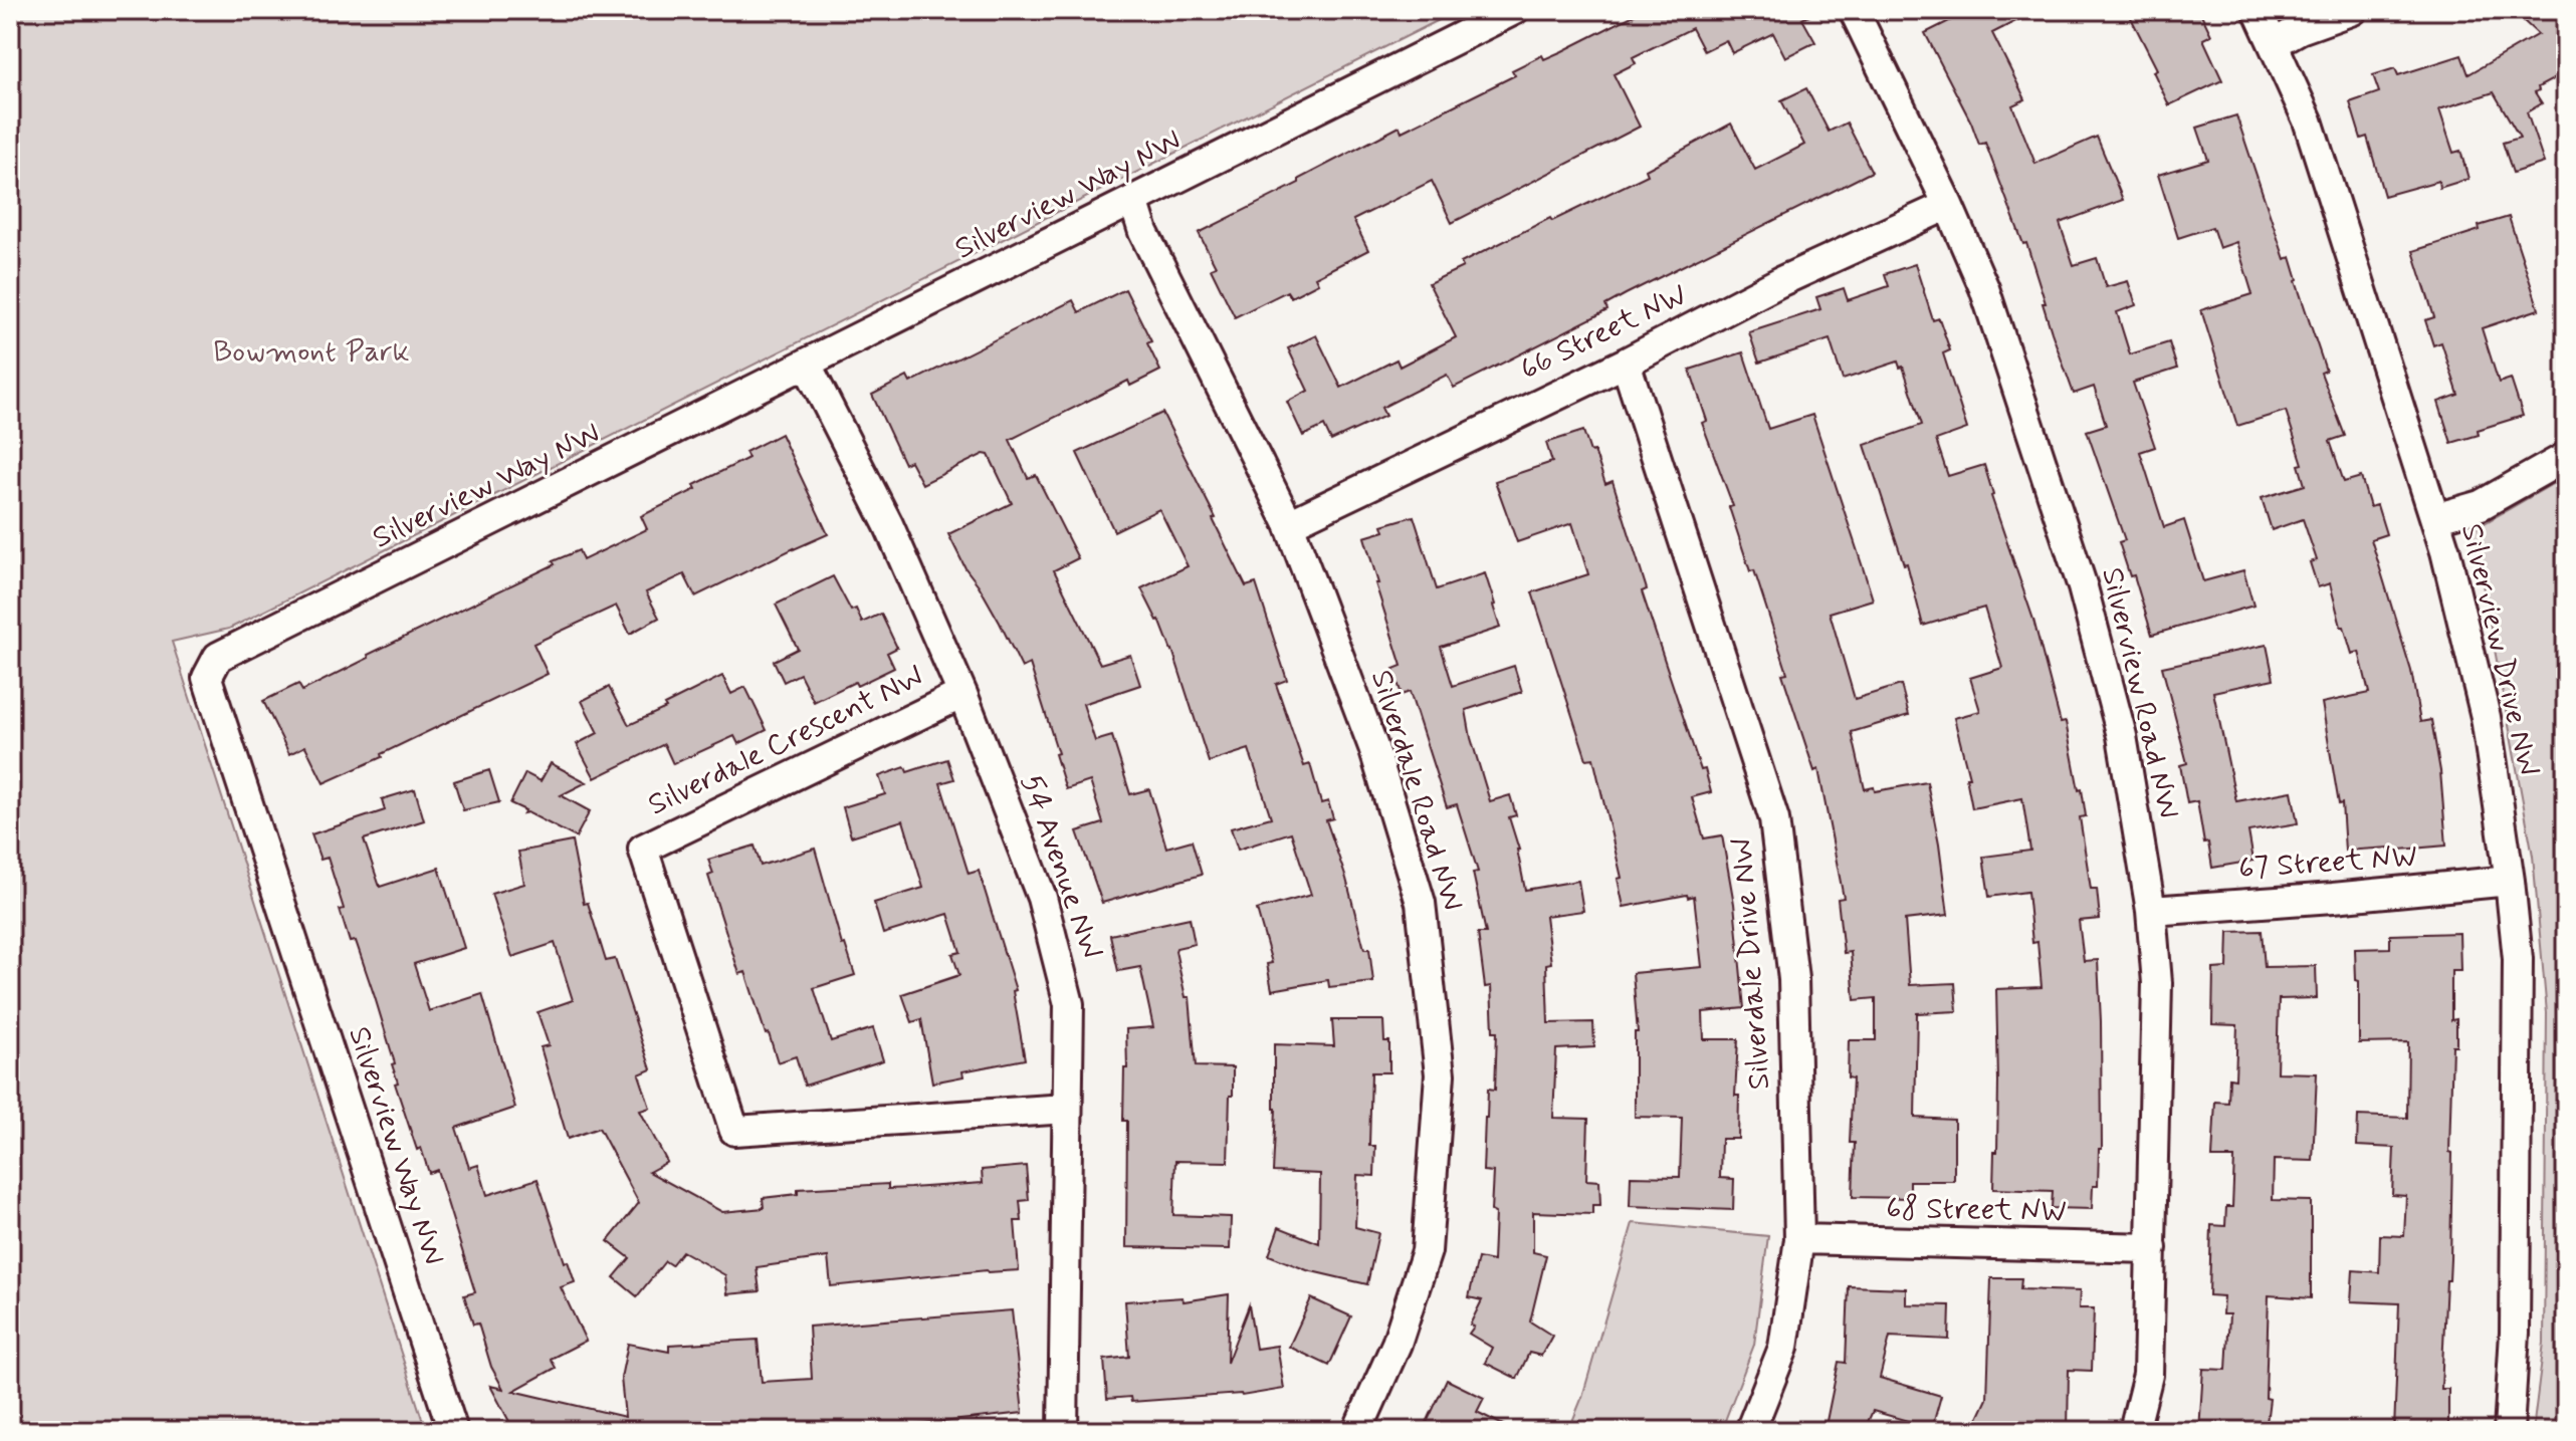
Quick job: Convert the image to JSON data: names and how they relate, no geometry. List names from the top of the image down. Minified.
{"streets":{"street":["Silverview Way NW","66 Street NW","Silverview Drive NW","Silverview Road NW","Silverdale Crescent NW","Silverdale Road NW","67 Street NW","54 Avenue NW","Silverdale Drive NW","68 Street NW"]},"crossings":[["Silverview Way NW","Silverdale Road NW"],["Silverview Way NW","54 Avenue NW"],["66 Street NW","Silverview Road NW"],["66 Street NW","Silverdale Road NW"],["66 Street NW","Silverdale Drive NW"],["Silverview Drive NW","67 Street NW"],["Silverview Road NW","67 Street NW"],["Silverview Road NW","68 Street NW"],["Silverdale Crescent NW","54 Avenue NW"],["Silverdale Drive NW","68 Street NW"]],"parks":["Bowmont Park"]}
